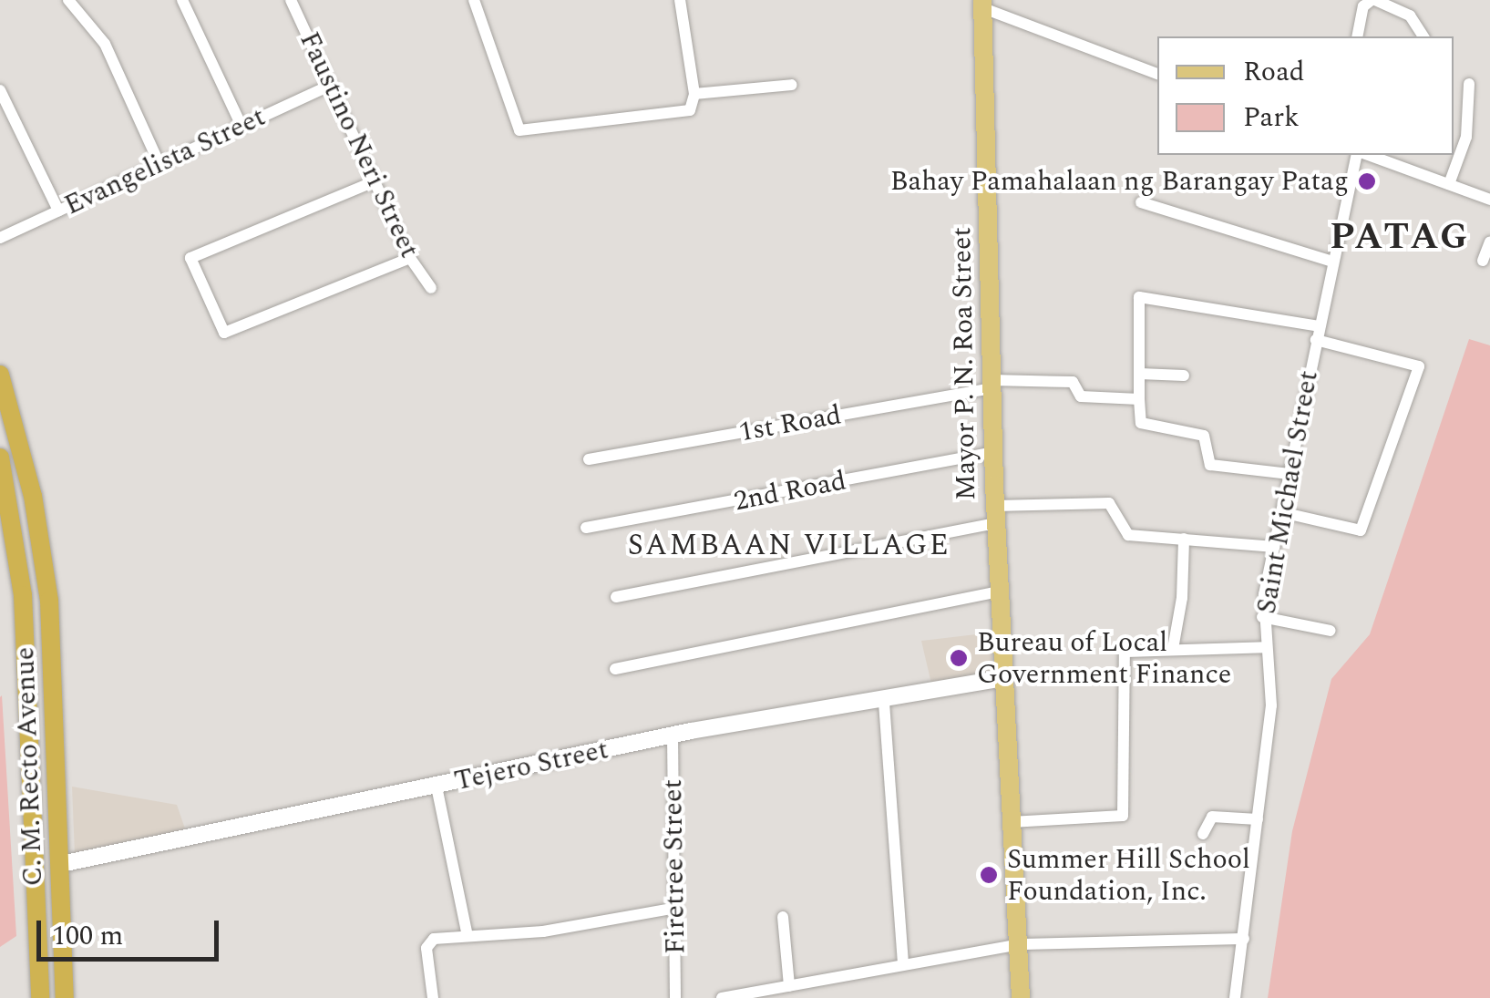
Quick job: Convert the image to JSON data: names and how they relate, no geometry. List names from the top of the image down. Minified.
{"streets":{"highway":["C. M. Recto Avenue"],"main road":["Mayor P. N. Roa Street","Tejero Street"],"street":["Faustino Neri Street","Evangelista Street","1st Road","2nd Road","Saint Michael Street","Firetree Street"]},"crossings":[["Faustino Neri Street","Evangelista Street"],["Mayor P. N. Roa Street","1st Road"],["Mayor P. N. Roa Street","2nd Road"],["Mayor P. N. Roa Street","Tejero Street"],["Tejero Street","C. M. Recto Avenue"],["Tejero Street","Firetree Street"]],"districts":["PATAG","SAMBAAN VILLAGE"],"places":["Bahay Pamahalaan ng Barangay Patag","Bureau of Local Government Finance","Summer Hill School Foundation, Inc."],"legend":["Road","Park"],"scale_bar":"100 m"}
